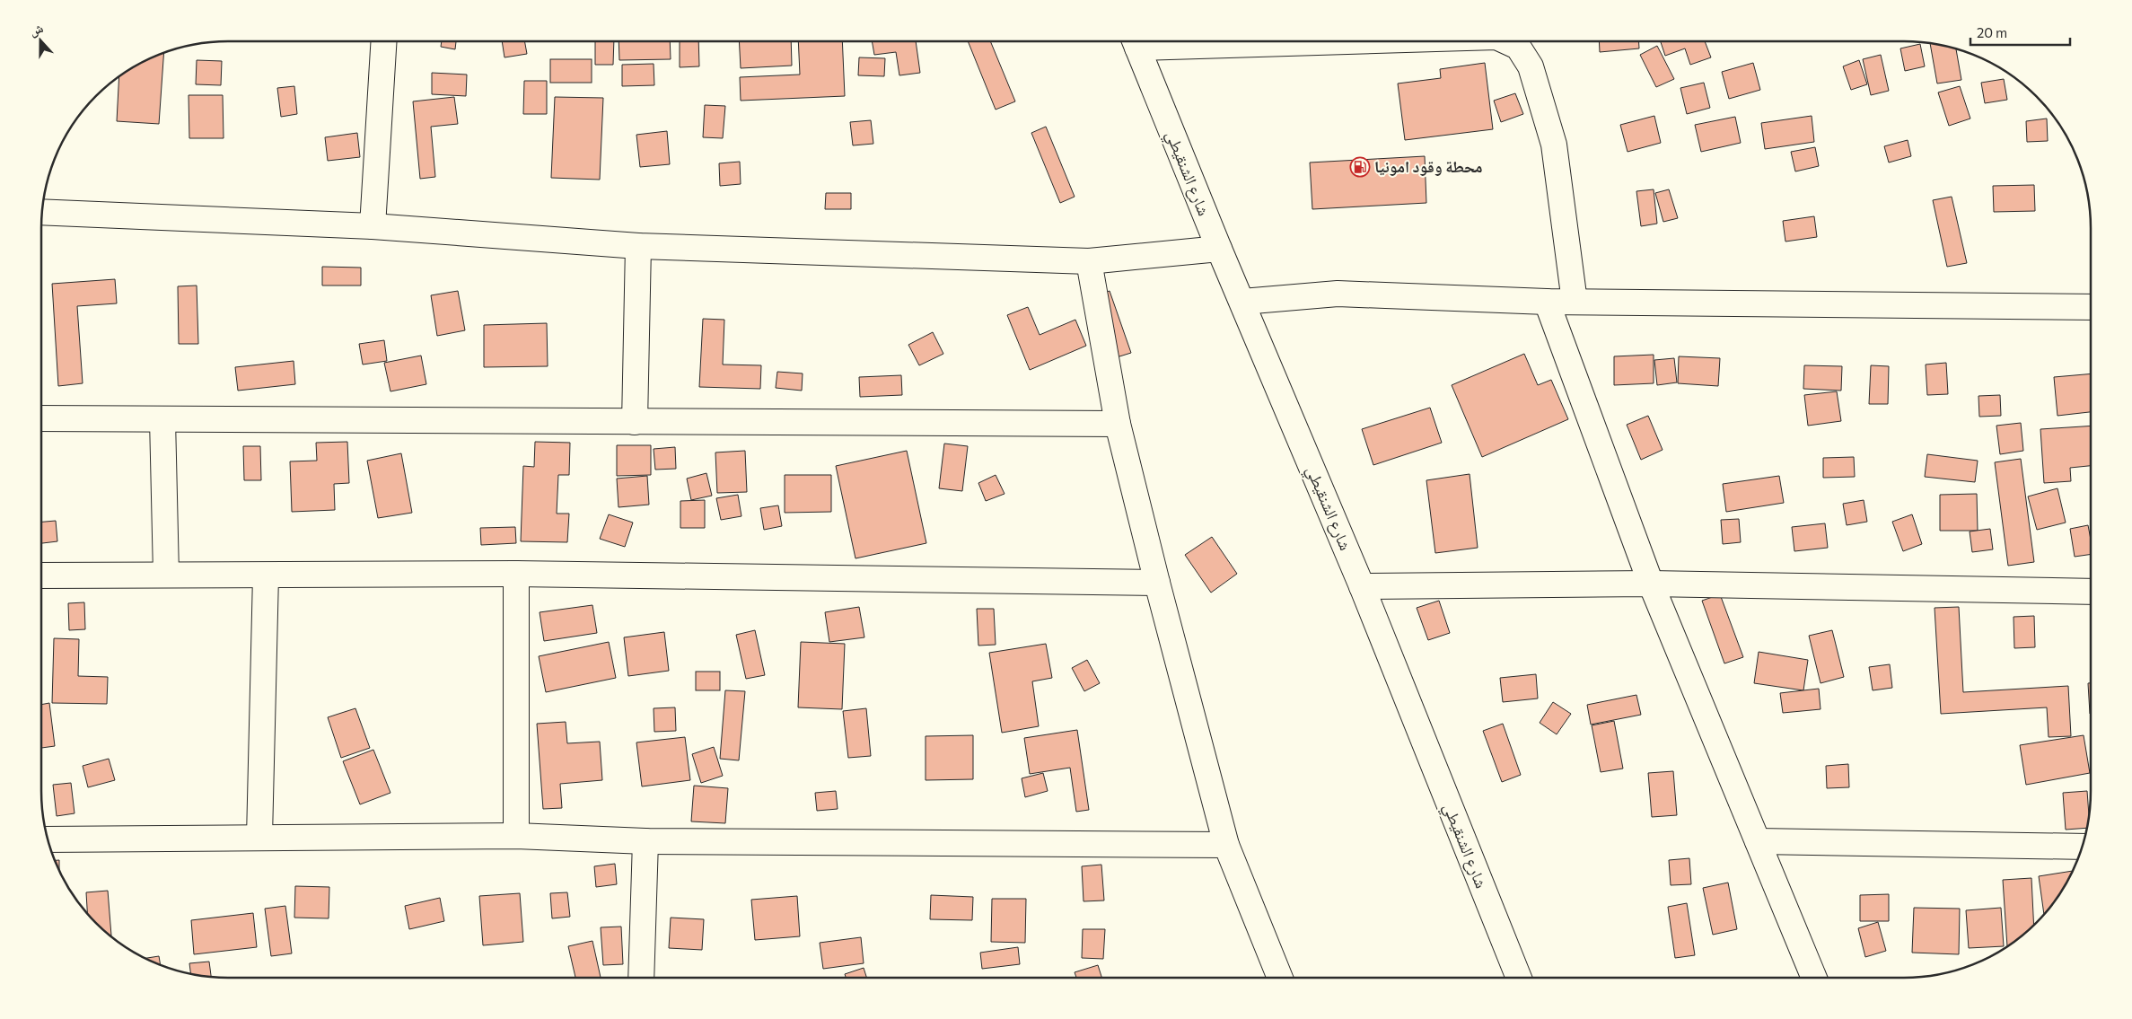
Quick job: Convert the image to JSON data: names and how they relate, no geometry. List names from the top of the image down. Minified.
{"streets":{"street":["شارع الشنقيطي"]},"places":{"fuel station":["محطة وقود امونيا"]},"scale_bar":"20 m","north":"top"}
